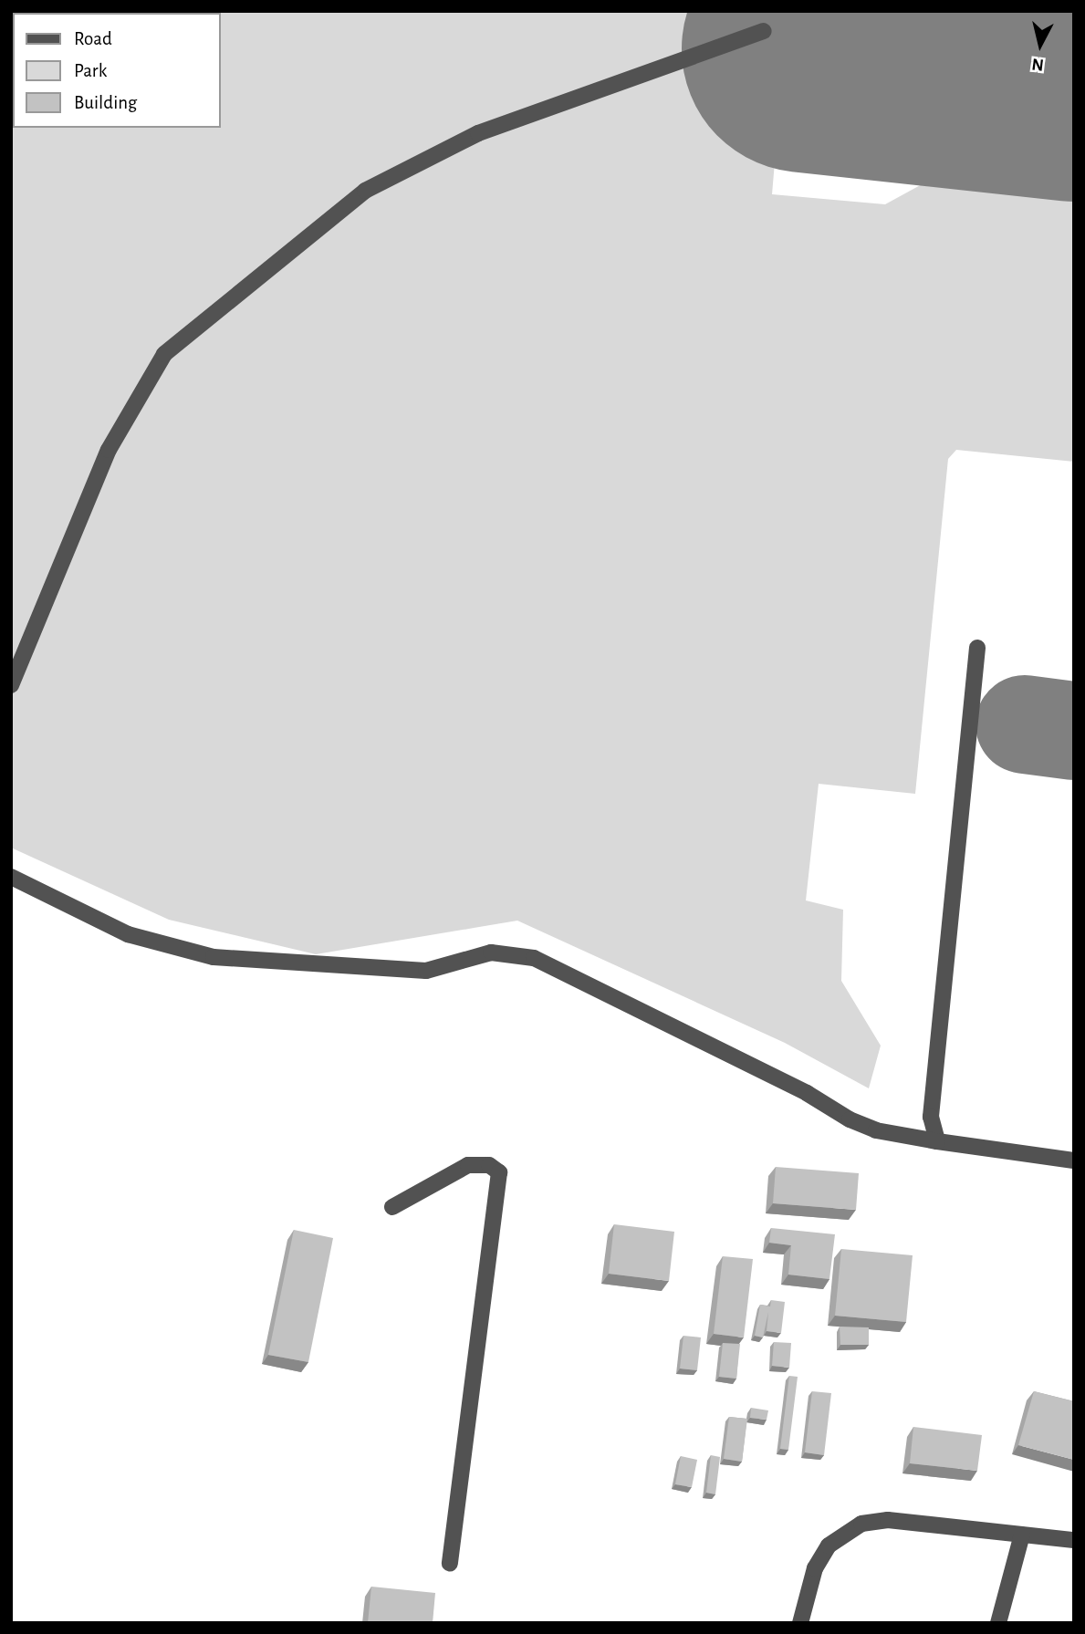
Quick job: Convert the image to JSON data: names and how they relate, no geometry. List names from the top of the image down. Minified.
{"legend":["Road","Park","Building"],"north":"bottom"}
